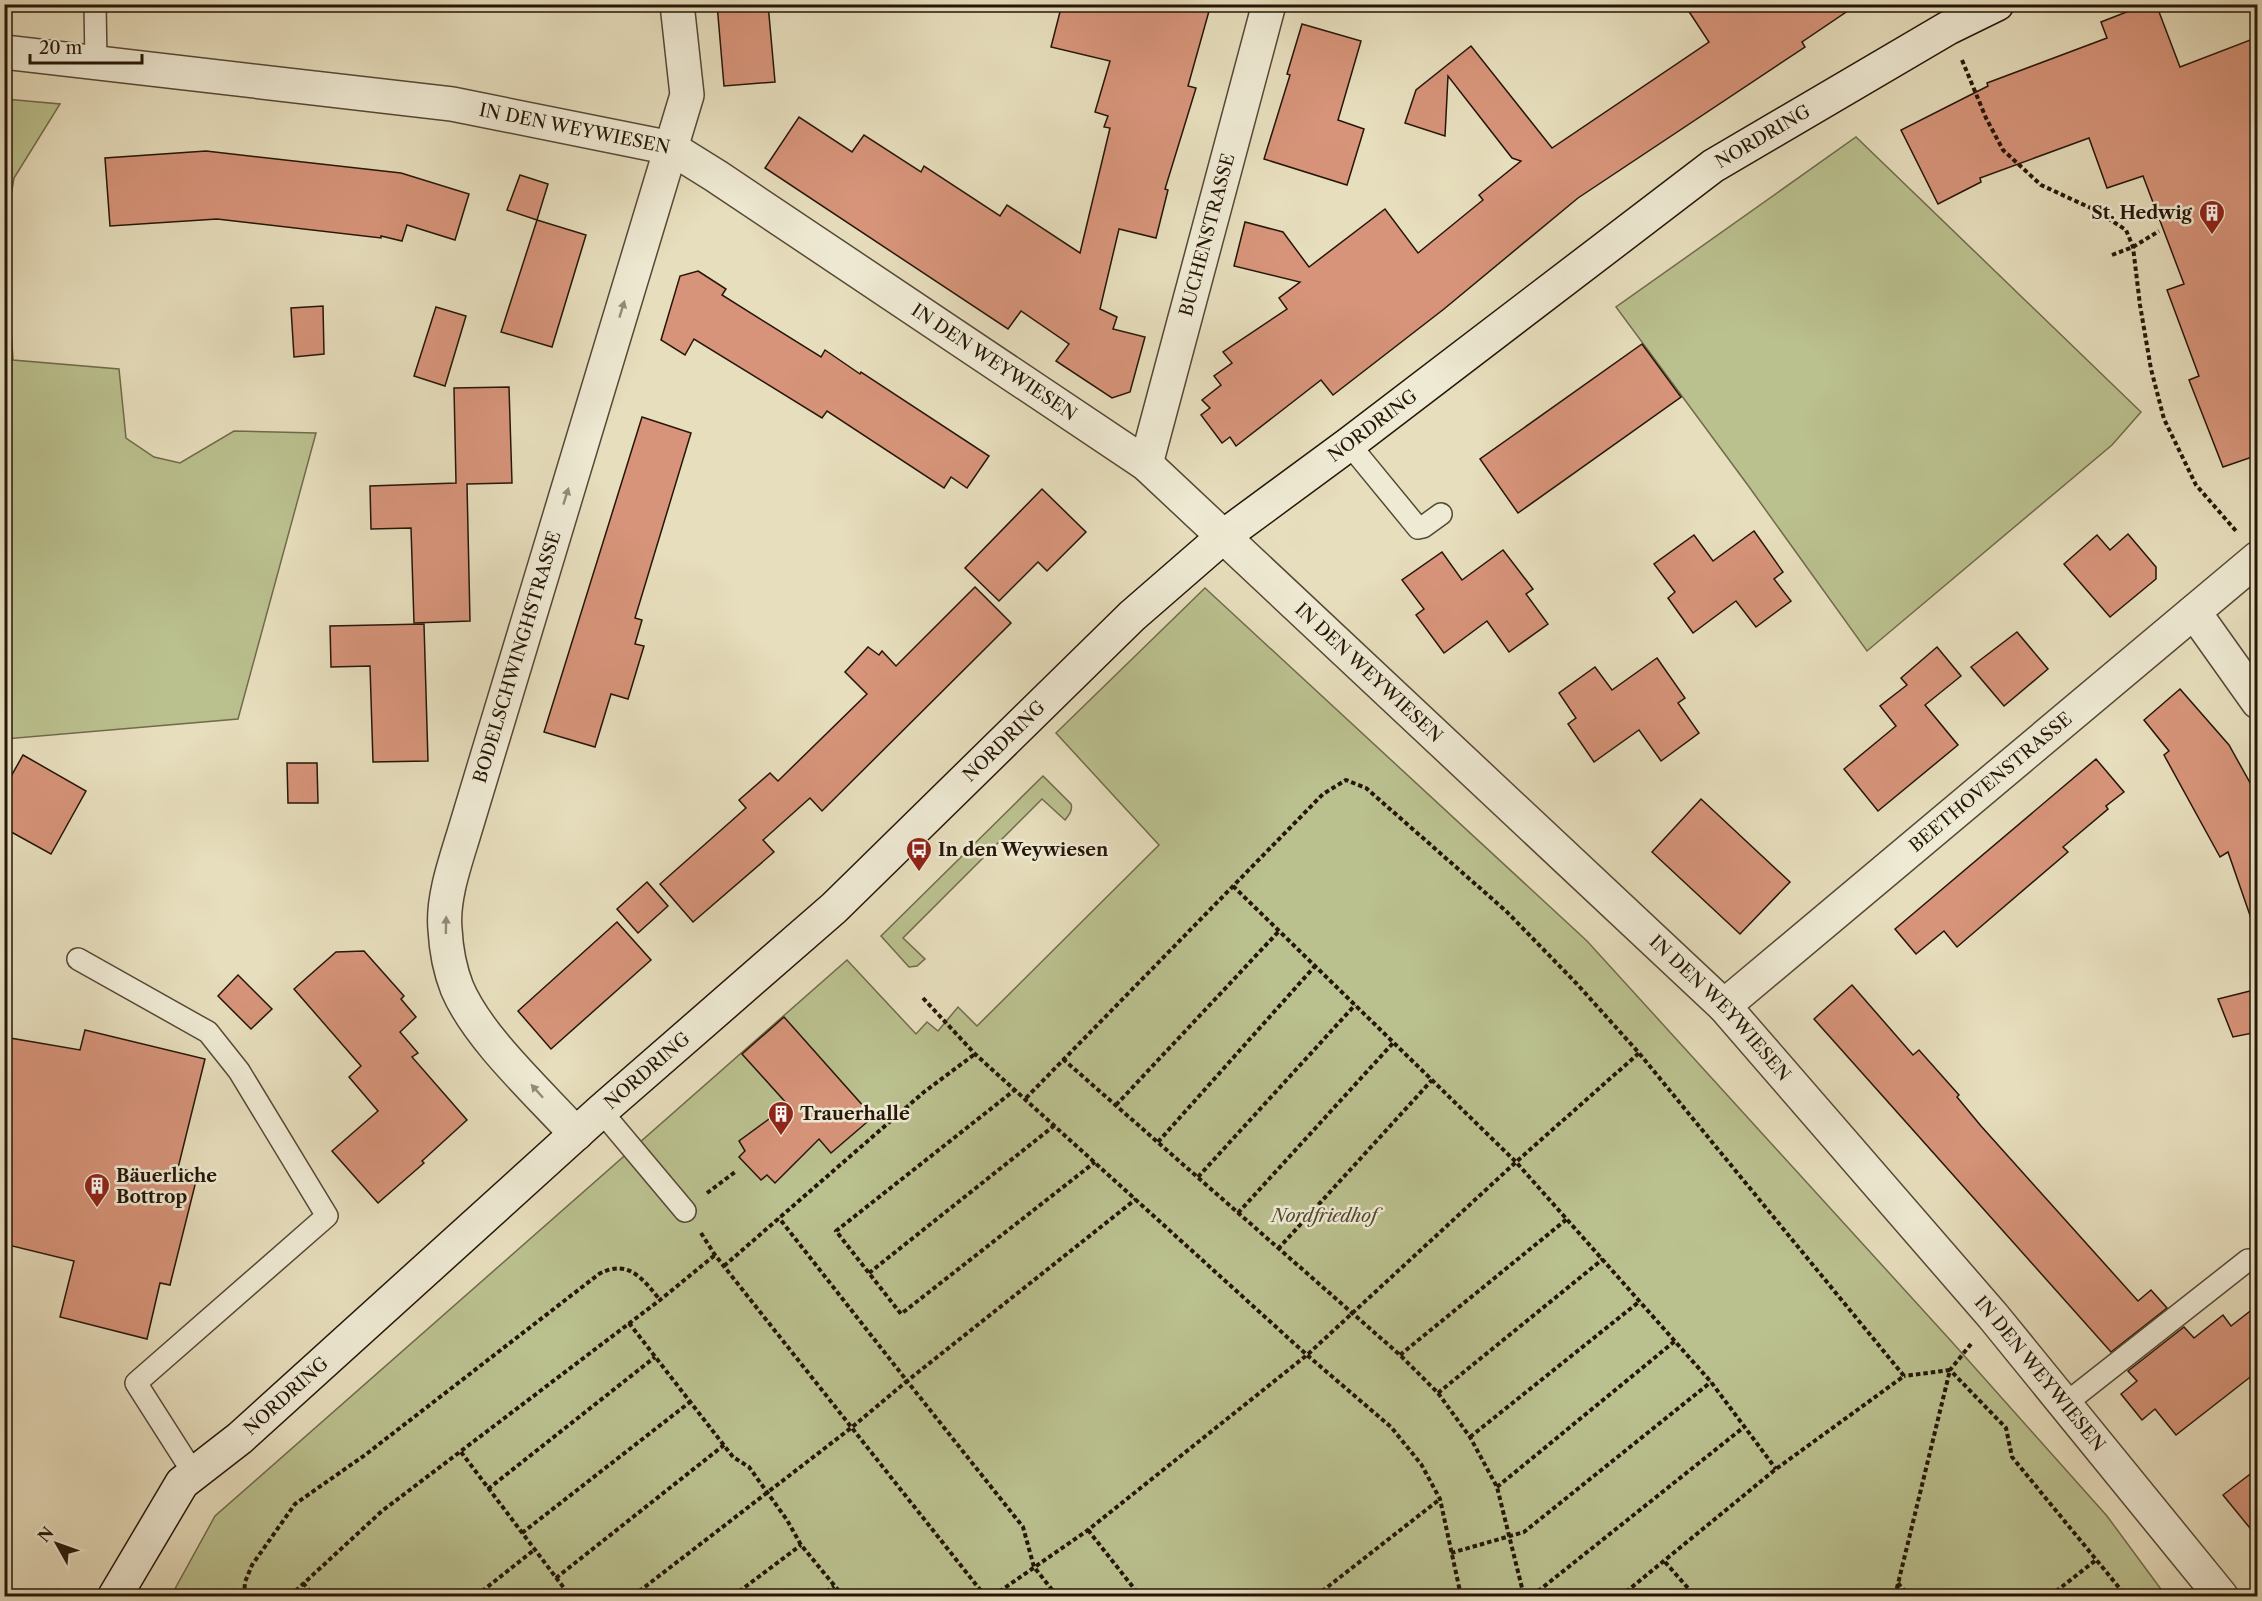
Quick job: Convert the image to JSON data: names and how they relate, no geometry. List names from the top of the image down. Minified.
{"streets":{"street":["IN DEN WEYWIESEN","NORDRING","BUCHENSTRASSE","BODELSCHWINGHSTRASSE","BEETHOVENSTRASSE"]},"crossings":[["IN DEN WEYWIESEN","NORDRING"],["IN DEN WEYWIESEN","BUCHENSTRASSE"],["IN DEN WEYWIESEN","BODELSCHWINGHSTRASSE"],["IN DEN WEYWIESEN","BEETHOVENSTRASSE"],["NORDRING","BODELSCHWINGHSTRASSE"]],"one_way":["BODELSCHWINGHSTRASSE"],"parks":["Nordfriedhof"],"places":{"building":["St. Hedwig","Trauerhalle","Bäuerliche Bottrop"],"bus stop":["In den Weywiesen"]},"scale_bar":"20 m","north":"top left"}
